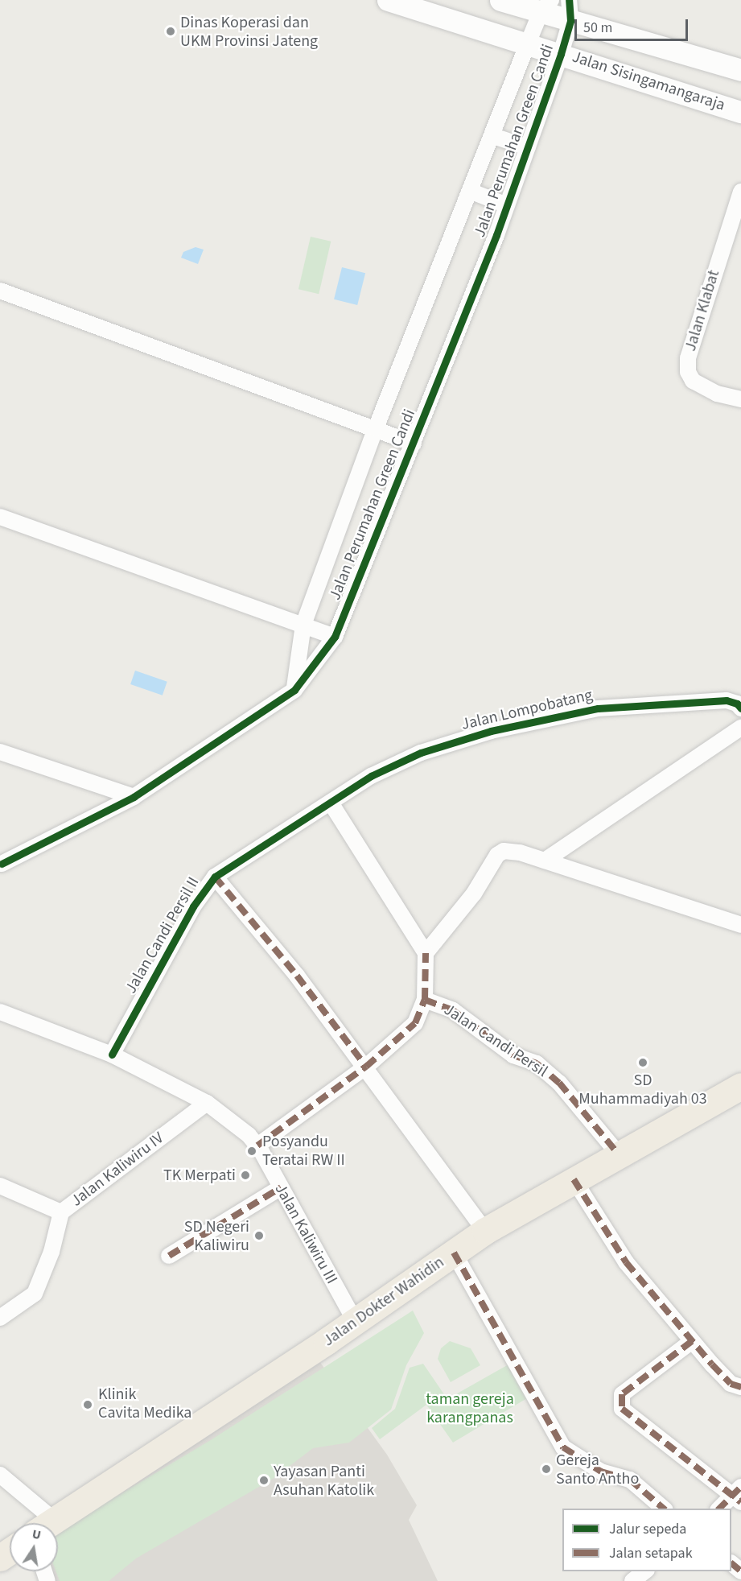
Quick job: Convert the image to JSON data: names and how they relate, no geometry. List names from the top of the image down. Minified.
{"streets":{"highway":["Jalan Dokter Wahidin"],"main road":["Jalan Sisingamangaraja"],"street":["Jalan Perumahan Green Candi","Jalan Klabat","Jalan Lompobatang","Jalan Candi Persil II","Jalan Candi Persil","Jalan Kaliwiru IV","Jalan Kaliwiru III"]},"crossings":[["Jalan Sisingamangaraja","Jalan Perumahan Green Candi"],["Jalan Lompobatang","Jalan Candi Persil II"],["Jalan Candi Persil II","Jalan Kaliwiru III"],["Jalan Candi Persil","Jalan Kaliwiru III"],["Jalan Candi Persil","Jalan Dokter Wahidin"],["Jalan Kaliwiru IV","Jalan Kaliwiru III"],["Jalan Kaliwiru III","Jalan Dokter Wahidin"]],"parks":["taman gereja karangpanas"],"places":["Dinas Koperasi dan UKM Provinsi Jateng","SD Muhammadiyah 03","Posyandu Teratai RW II","TK Merpati","SD Negeri Kaliwiru","Klinik Cavita Medika","Gereja Santo Antho","Yayasan Panti Asuhan Katolik"],"legend":["Jalur sepeda","Jalan setapak"],"scale_bar":"50 m","north":"top"}
